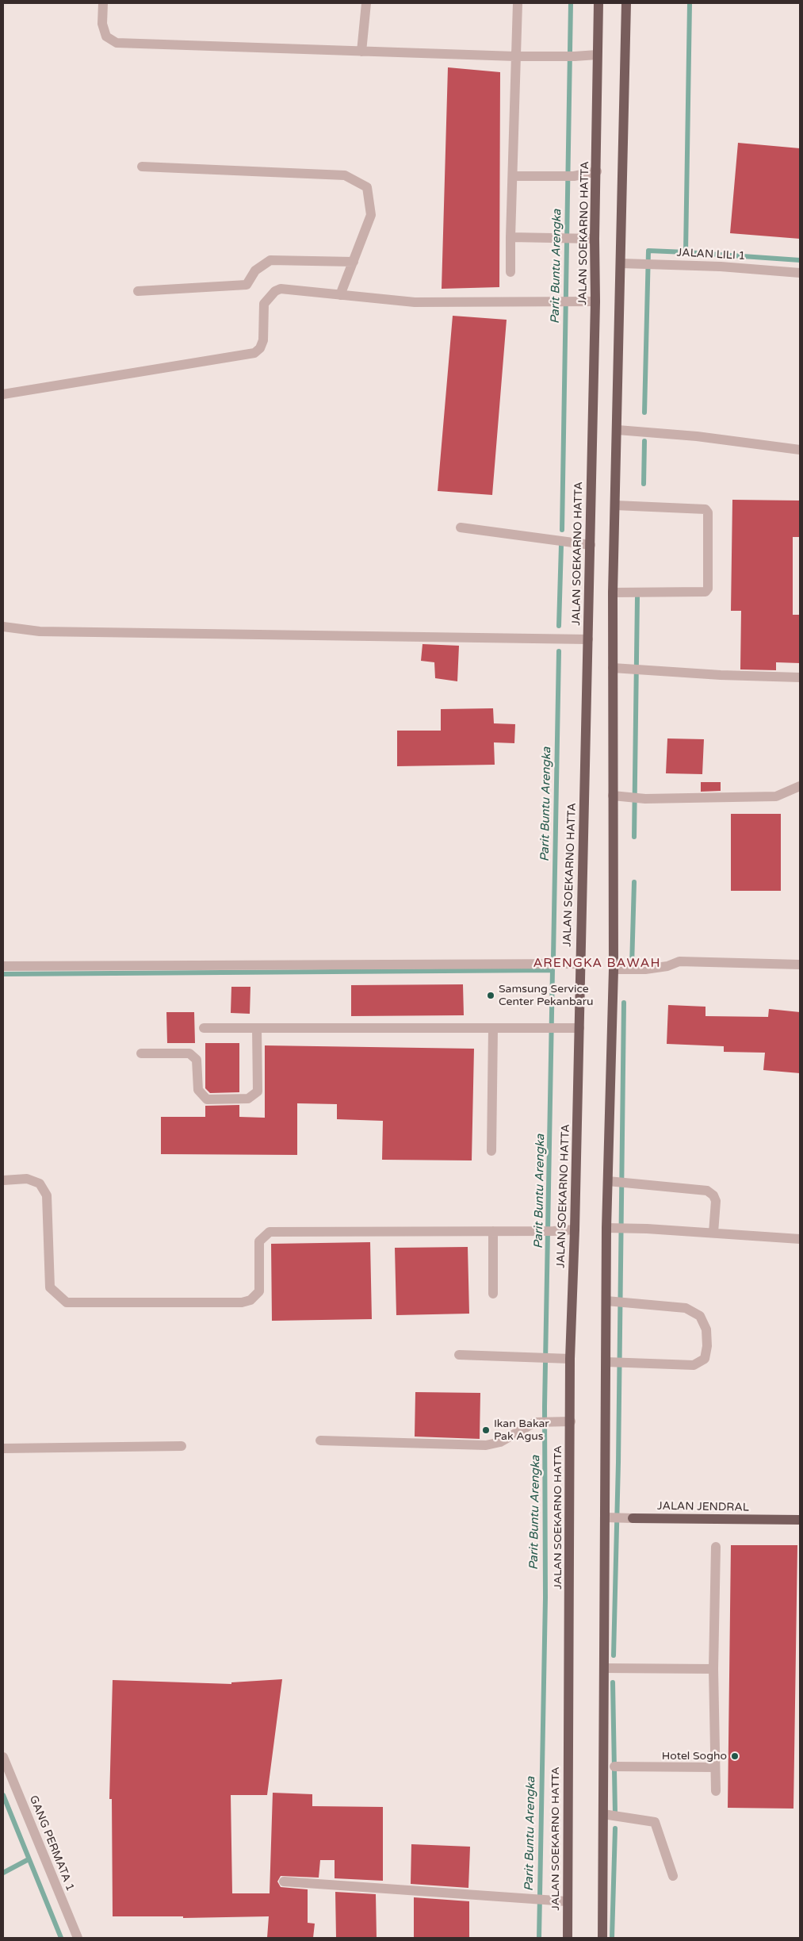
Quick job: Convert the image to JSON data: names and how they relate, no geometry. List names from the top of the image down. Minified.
{"streets":{"main road":["JALAN SOEKARNO HATTA","JALAN JENDRAL"],"street":["JALAN LILI 1","GANG PERMATA 1"]},"districts":["ARENGKA BAWAH"],"water":["Parit Buntu Arengka"],"places":["Samsung Service Center Pekanbaru","Ikan Bakar Pak Agus","Hotel Sogho"]}
